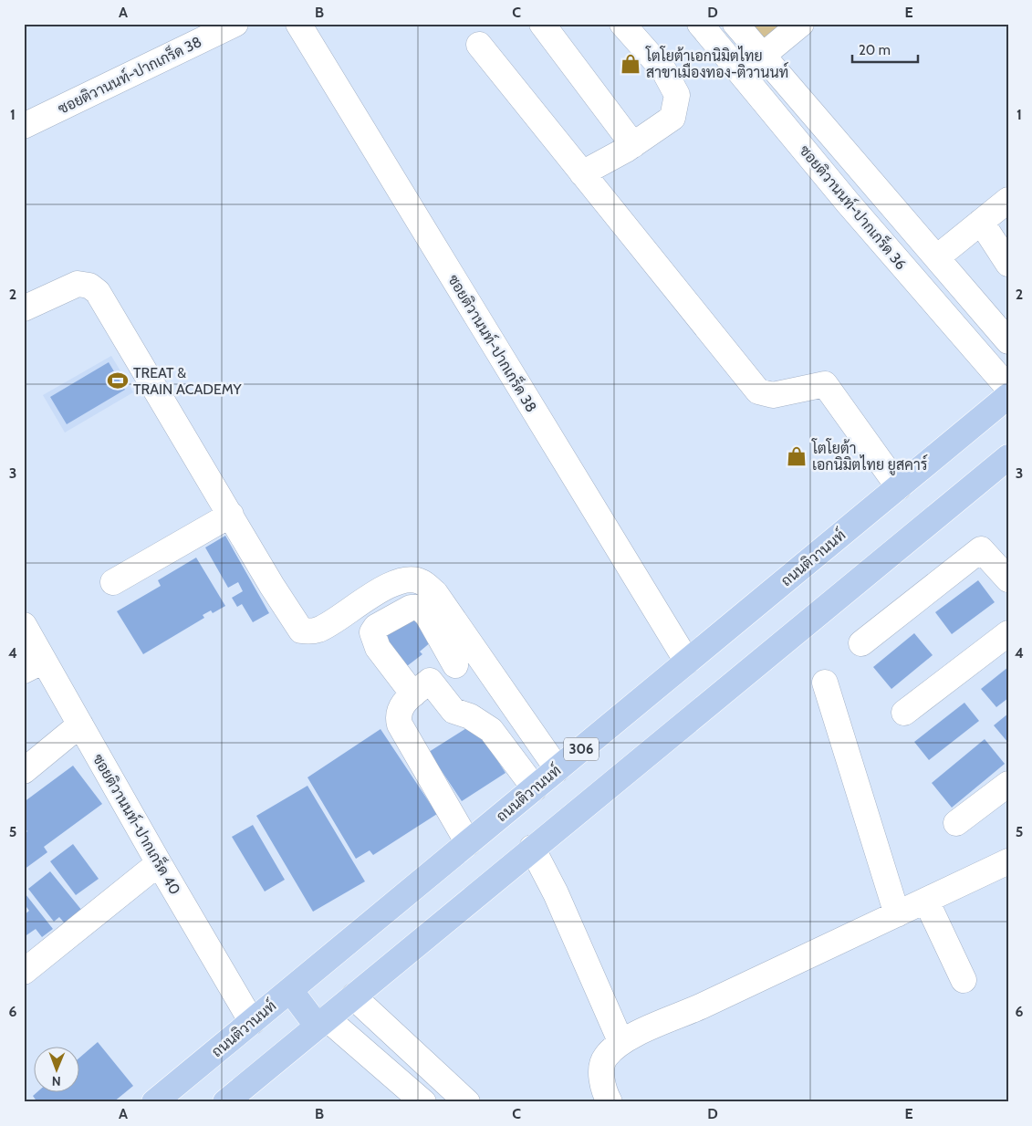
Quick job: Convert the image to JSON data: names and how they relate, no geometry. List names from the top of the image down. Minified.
{"streets":{"main road":["ถนนติวานนท์","306"],"street":["ซอยติวานนท์-ปากเกร็ด 38","ซอยติวานนท์-ปากเกร็ด 36","ซอยติวานนท์-ปากเกร็ด 40"]},"crossings":[["ซอยติวานนท์-ปากเกร็ด 38","ถนนติวานนท์"],["ถนนติวานนท์","ซอยติวานนท์-ปากเกร็ด 40"]],"places":{"shop":["โตโยต้าเอกนิมิตไทย สาขาเมืองทอง-ติวานนท์","โตโยต้า เอกนิมิตไทย ยูสคาร์"],"sports":["TREAT & TRAIN ACADEMY"]},"scale_bar":"20 m","north":"bottom","grid":{"columns":["A","B","C","D","E"],"rows":["1","2","3","4","5","6"]}}
